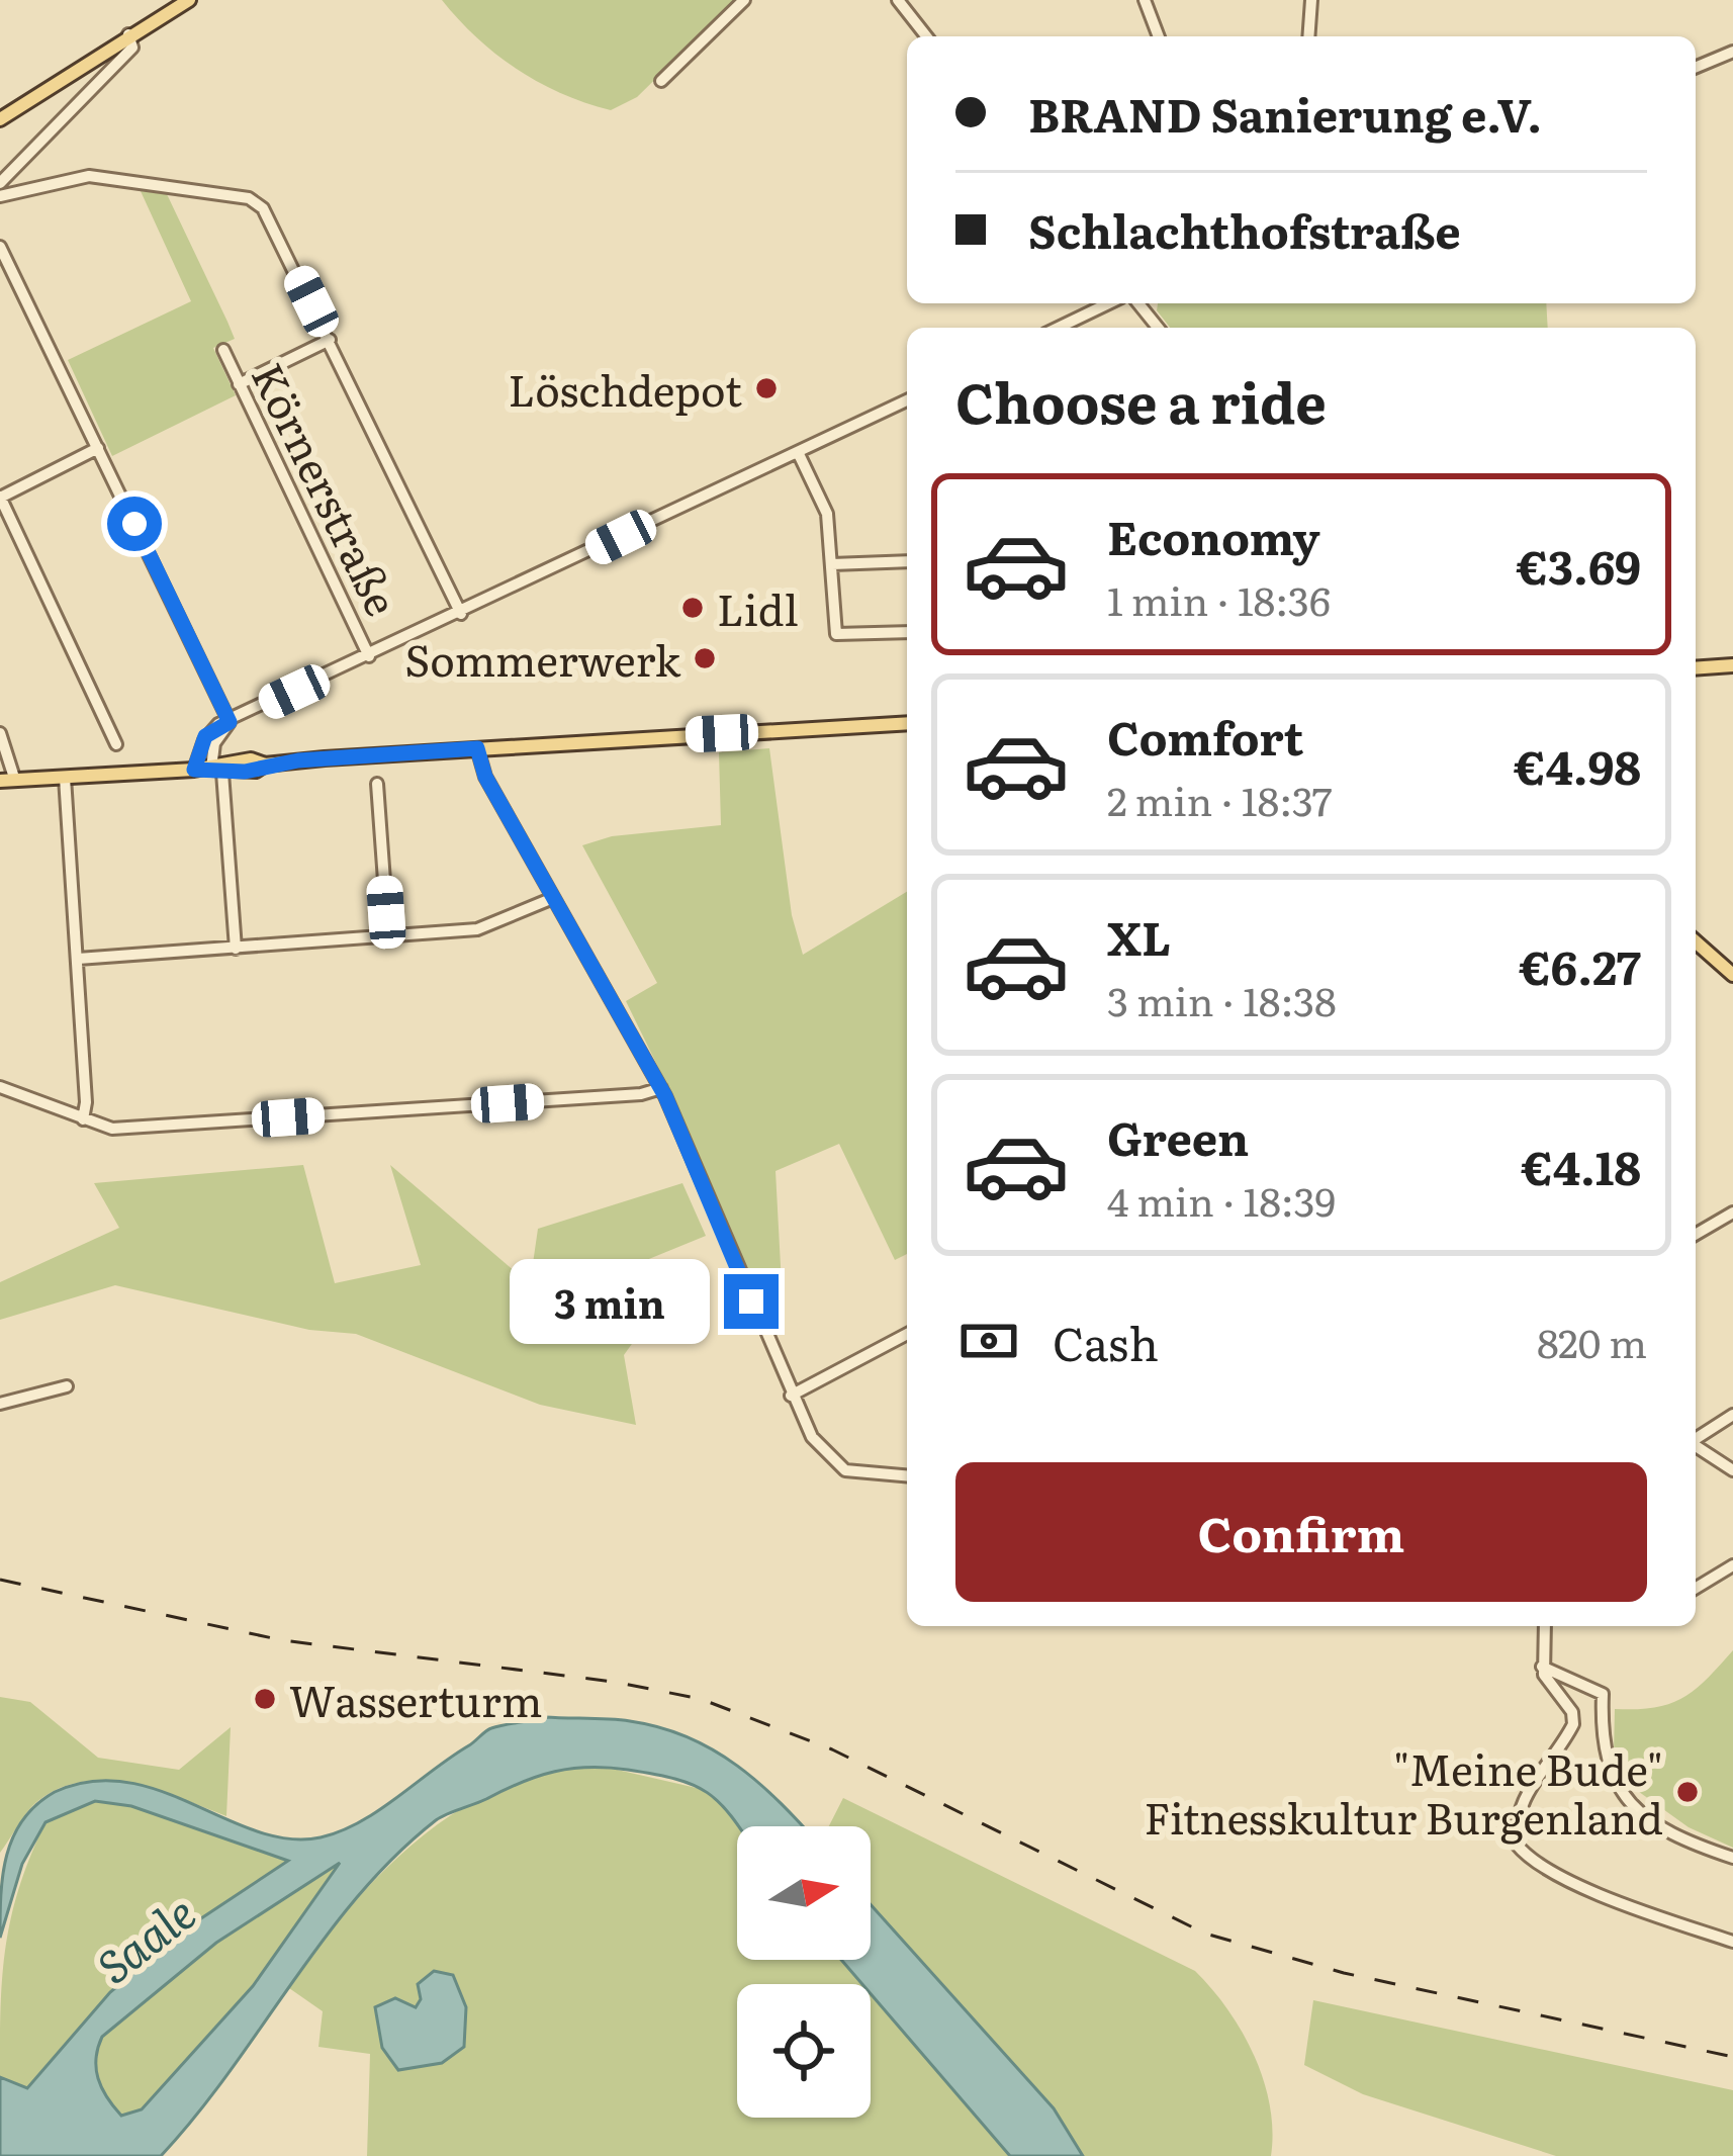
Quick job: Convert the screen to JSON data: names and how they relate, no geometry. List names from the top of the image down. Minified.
{"streets":{"street":["Körnerstraße"]},"water":["Saale"],"places":["Löschdepot","Lidl","Sommerwerk","Wasserturm","\"Meine Bude\" Fitnesskultur Burgenland"],"north":"right","page":{"banner":["BRAND Sanierung e.V.","Schlachthofstraße"],"heading":"Choose a ride","list":[{"name":"Economy","note":"1 min · 18:36","value":"€3.69"},{"name":"Comfort","note":"2 min · 18:37","value":"€4.98"},{"name":"XL","note":"3 min · 18:38","value":"€6.27"},{"name":"Green","note":"4 min · 18:39","value":"€4.18"}],"bubble":"3 min","pay":["Cash","820 m"],"buttons":"Confirm"}}
